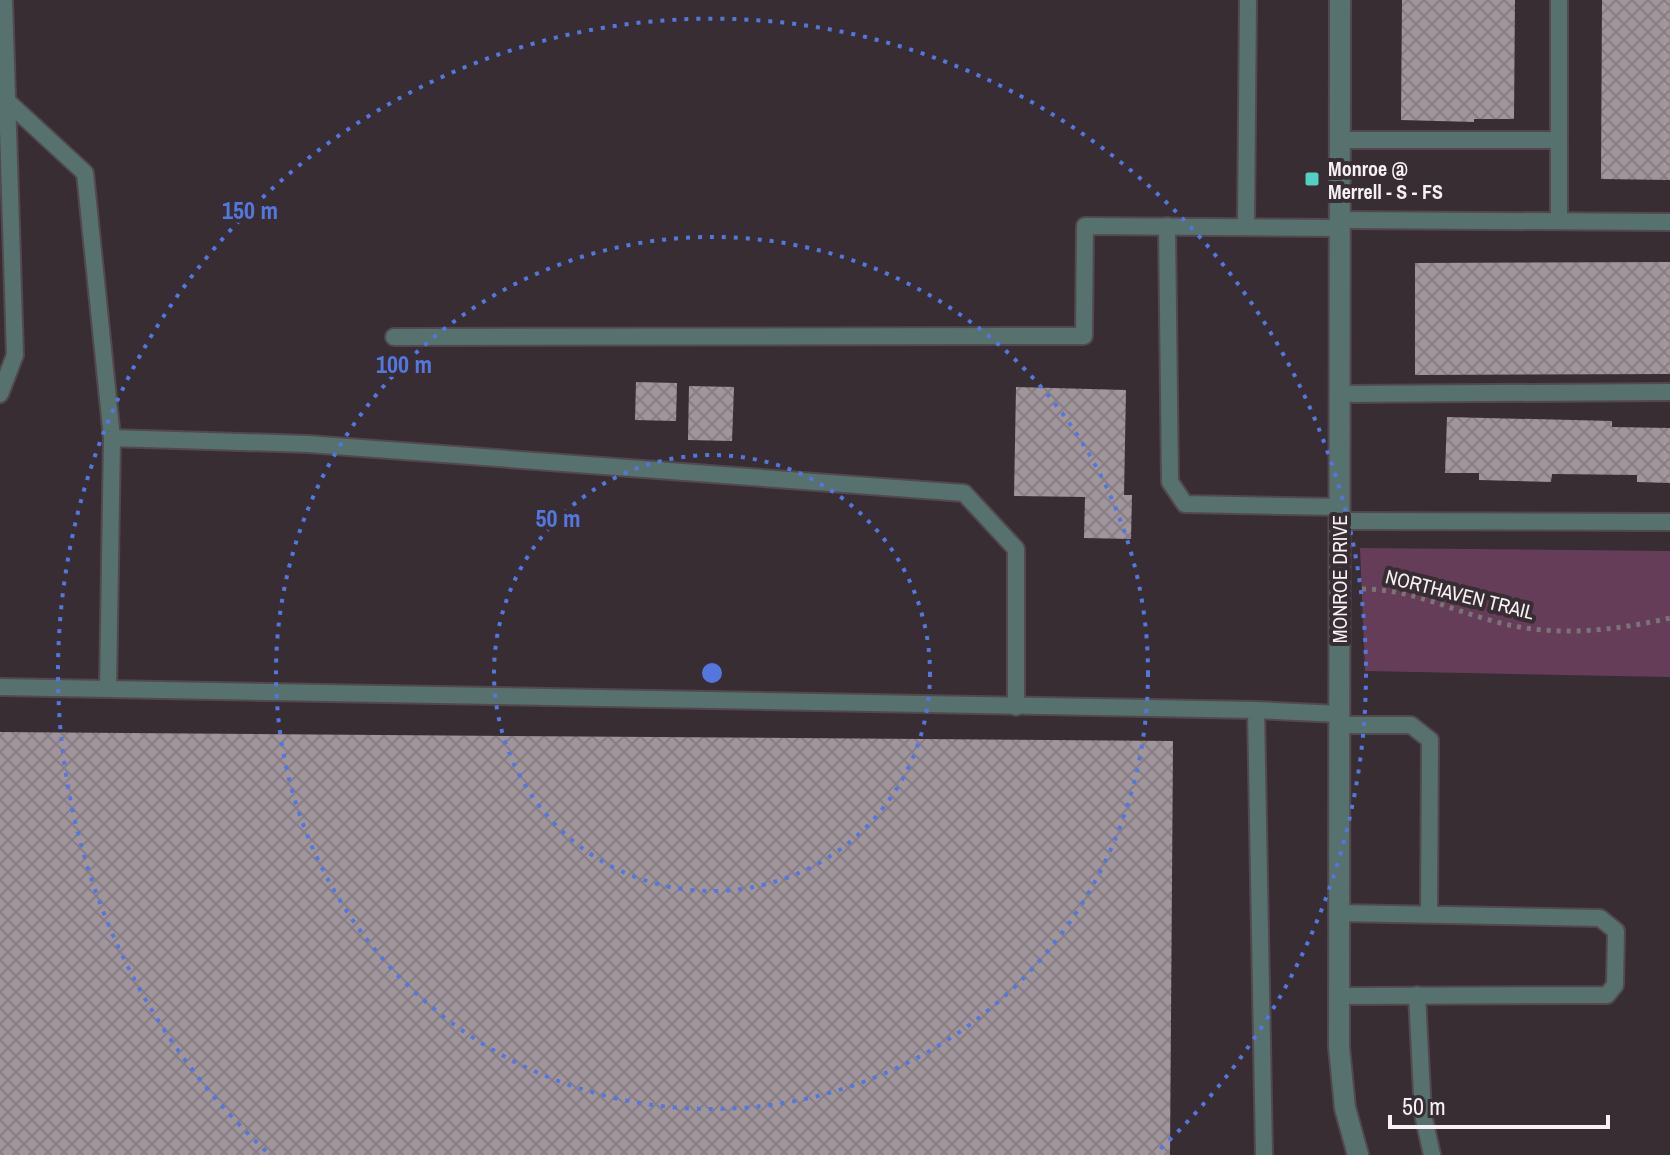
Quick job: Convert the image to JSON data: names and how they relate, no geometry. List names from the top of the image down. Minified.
{"streets":{"street":["MONROE DRIVE"],"path":["NORTHAVEN TRAIL"]},"crossings":[["MONROE DRIVE","NORTHAVEN TRAIL"]],"places":{"transit":["Monroe @ Merrell - S - FS"]},"scale_bar":"50 m","rings":["150 m","100 m","50 m"]}
